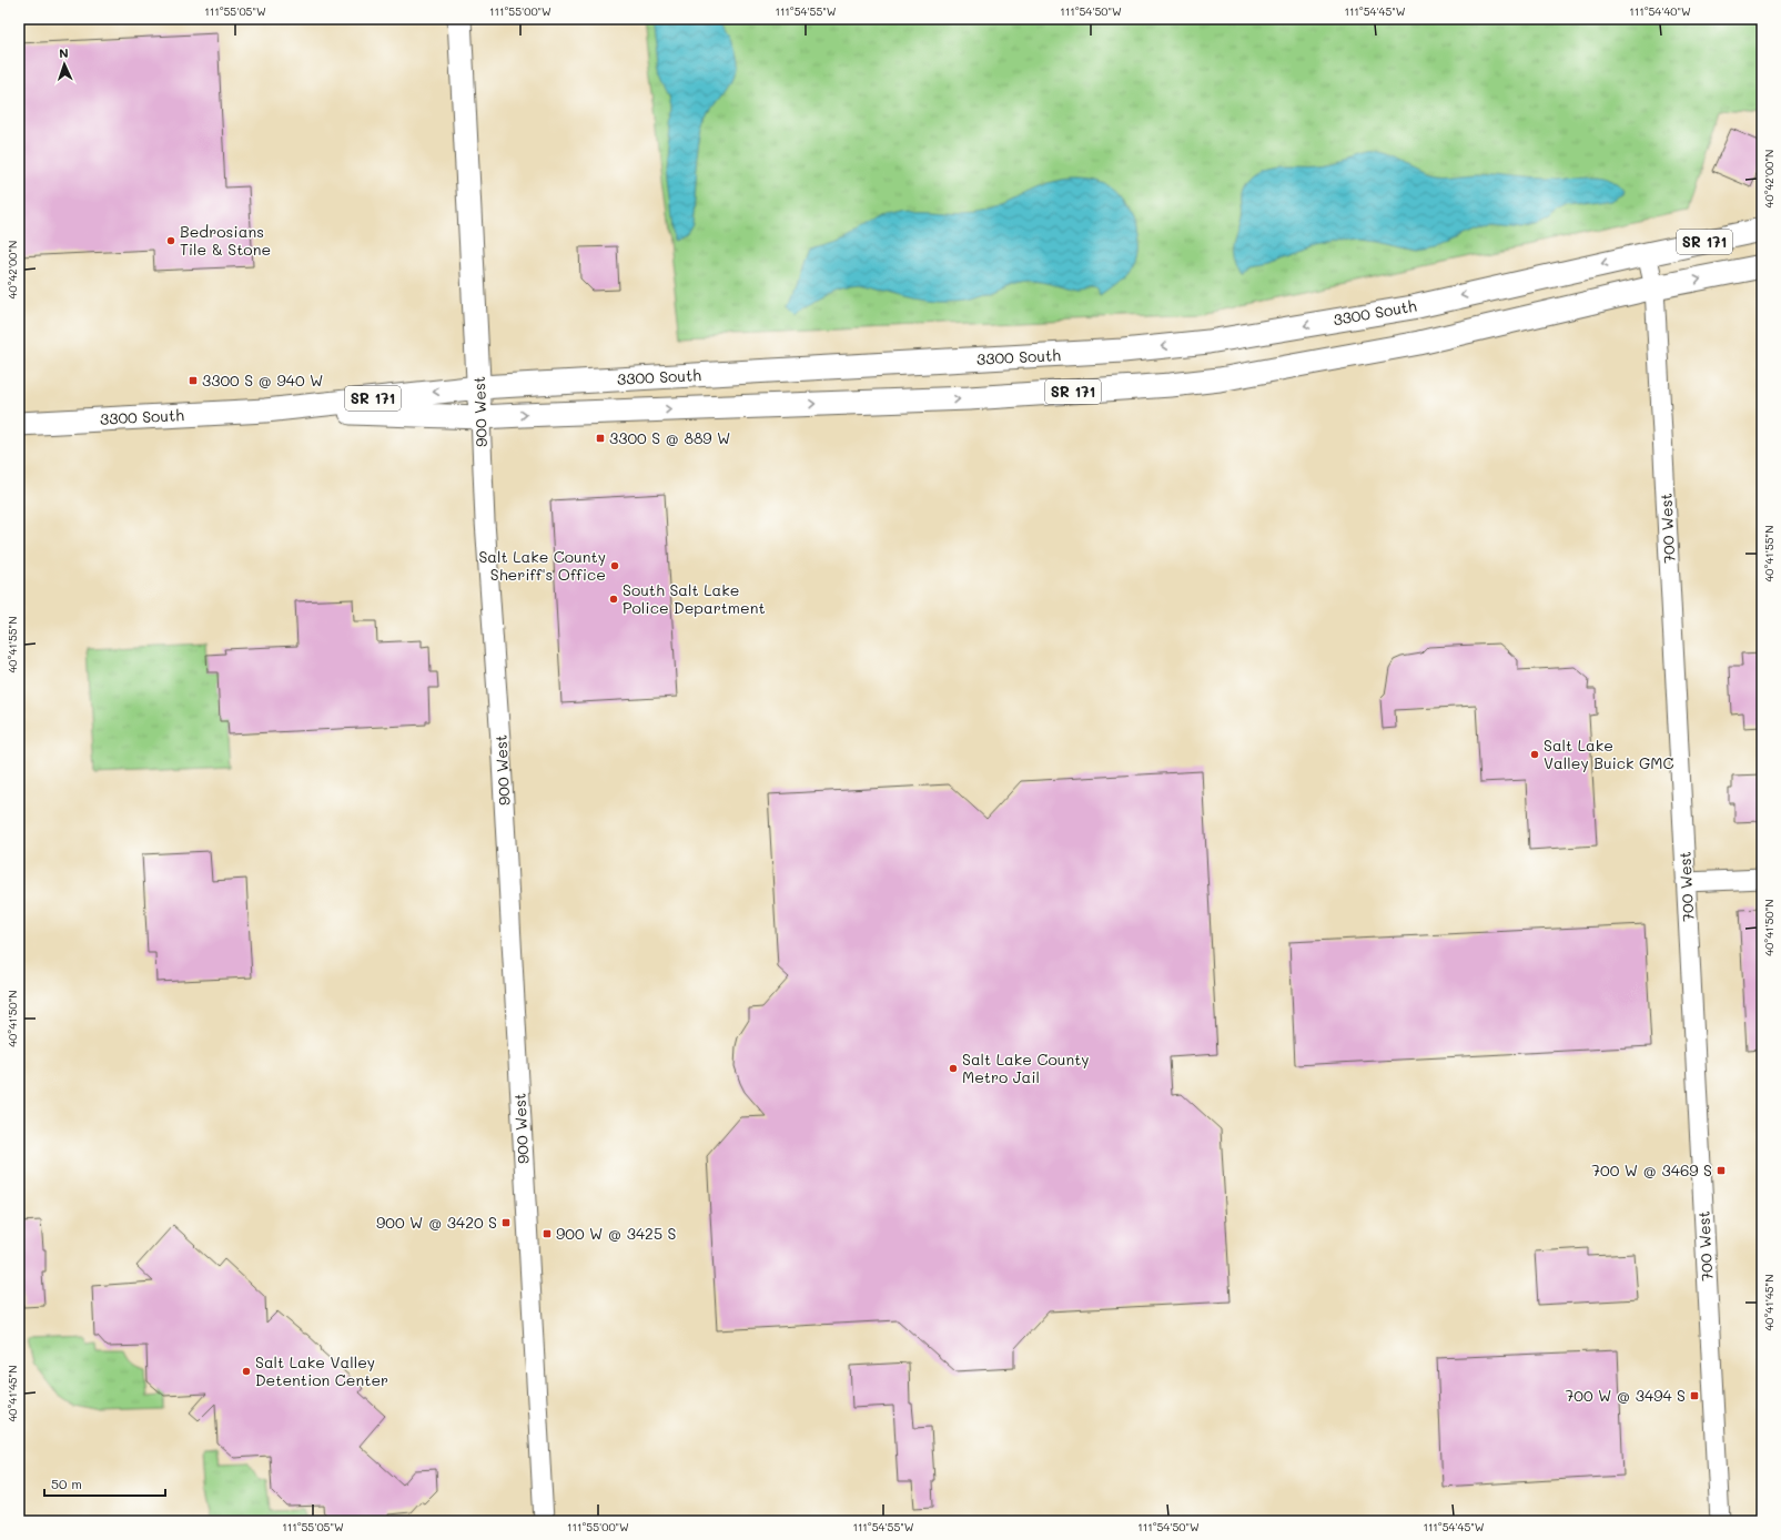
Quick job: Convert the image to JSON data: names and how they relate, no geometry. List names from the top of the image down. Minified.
{"streets":{"main road":["SR 171","3300 South","900 West"],"street":["700 West"]},"crossings":[["3300 South","900 West"],["3300 South","700 West"]],"places":{"other":["Bedrosians Tile & Stone","Salt Lake County Sheriff's Office","South Salt Lake Police Department","Salt Lake Valley Buick GMC","Salt Lake County Metro Jail","Salt Lake Valley Detention Center"],"transit":["3300 S @ 940 W","3300 S @ 889 W","700 W @ 3469 S","900 W @ 3420 S","900 W @ 3425 S","700 W @ 3494 S"]},"scale_bar":"50 m","north":"top","coordinates":["111°55'05\"W","111°55'00\"W","111°54'55\"W","111°54'50\"W","111°54'45\"W","111°54'40\"W","40°42'00\"N","40°41'55\"N","40°41'50\"N","40°41'45\"N"]}
